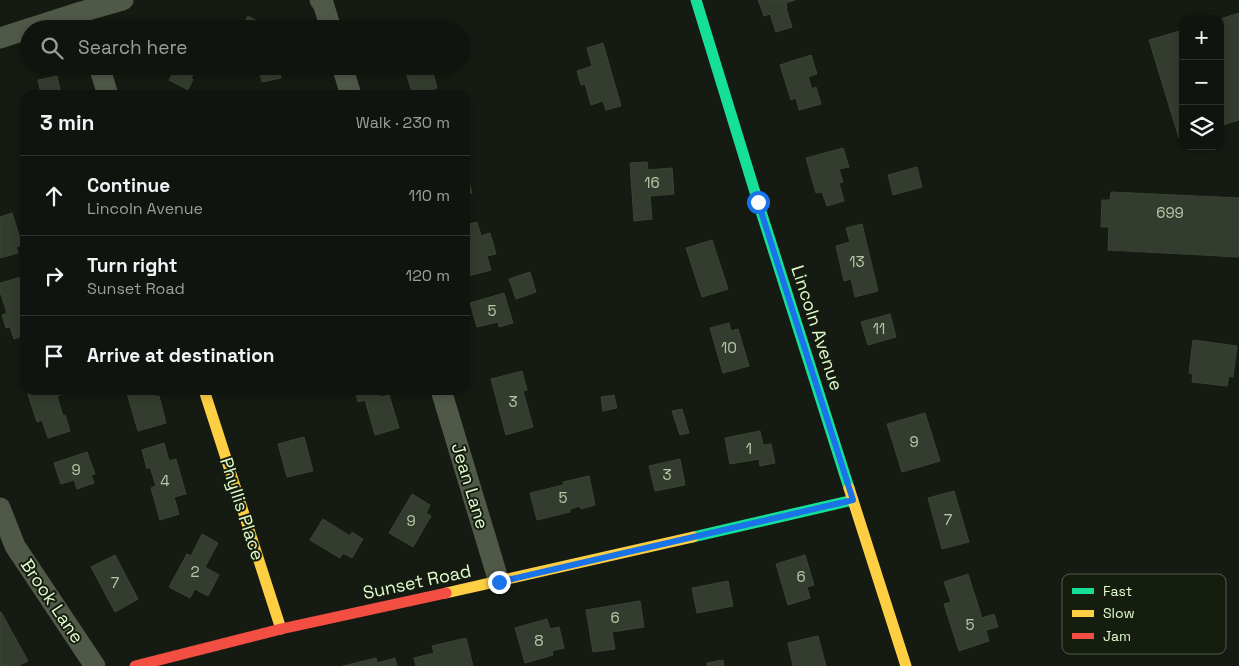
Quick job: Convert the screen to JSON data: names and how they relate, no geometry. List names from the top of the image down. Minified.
{"streets":{"street":["Lincoln Avenue","Jean Lane","Phyllis Place","Sunset Road","Brook Lane"]},"crossings":[["Lincoln Avenue","Sunset Road"],["Jean Lane","Sunset Road"],["Phyllis Place","Sunset Road"]],"house_numbers":["16","699","13","5","11","10","3","9","1","9","3","4","5","7","9","2","6","7","6","5","8"],"legend":["Fast","Slow","Jam"],"page":{"map_buttons":["+","−"],"search":"Search here","heading":["3 min","Walk · 230 m"],"list":[["Continue","Lincoln Avenue","110 m"],["Turn right","Sunset Road","120 m"],"Arrive at destination"]}}
